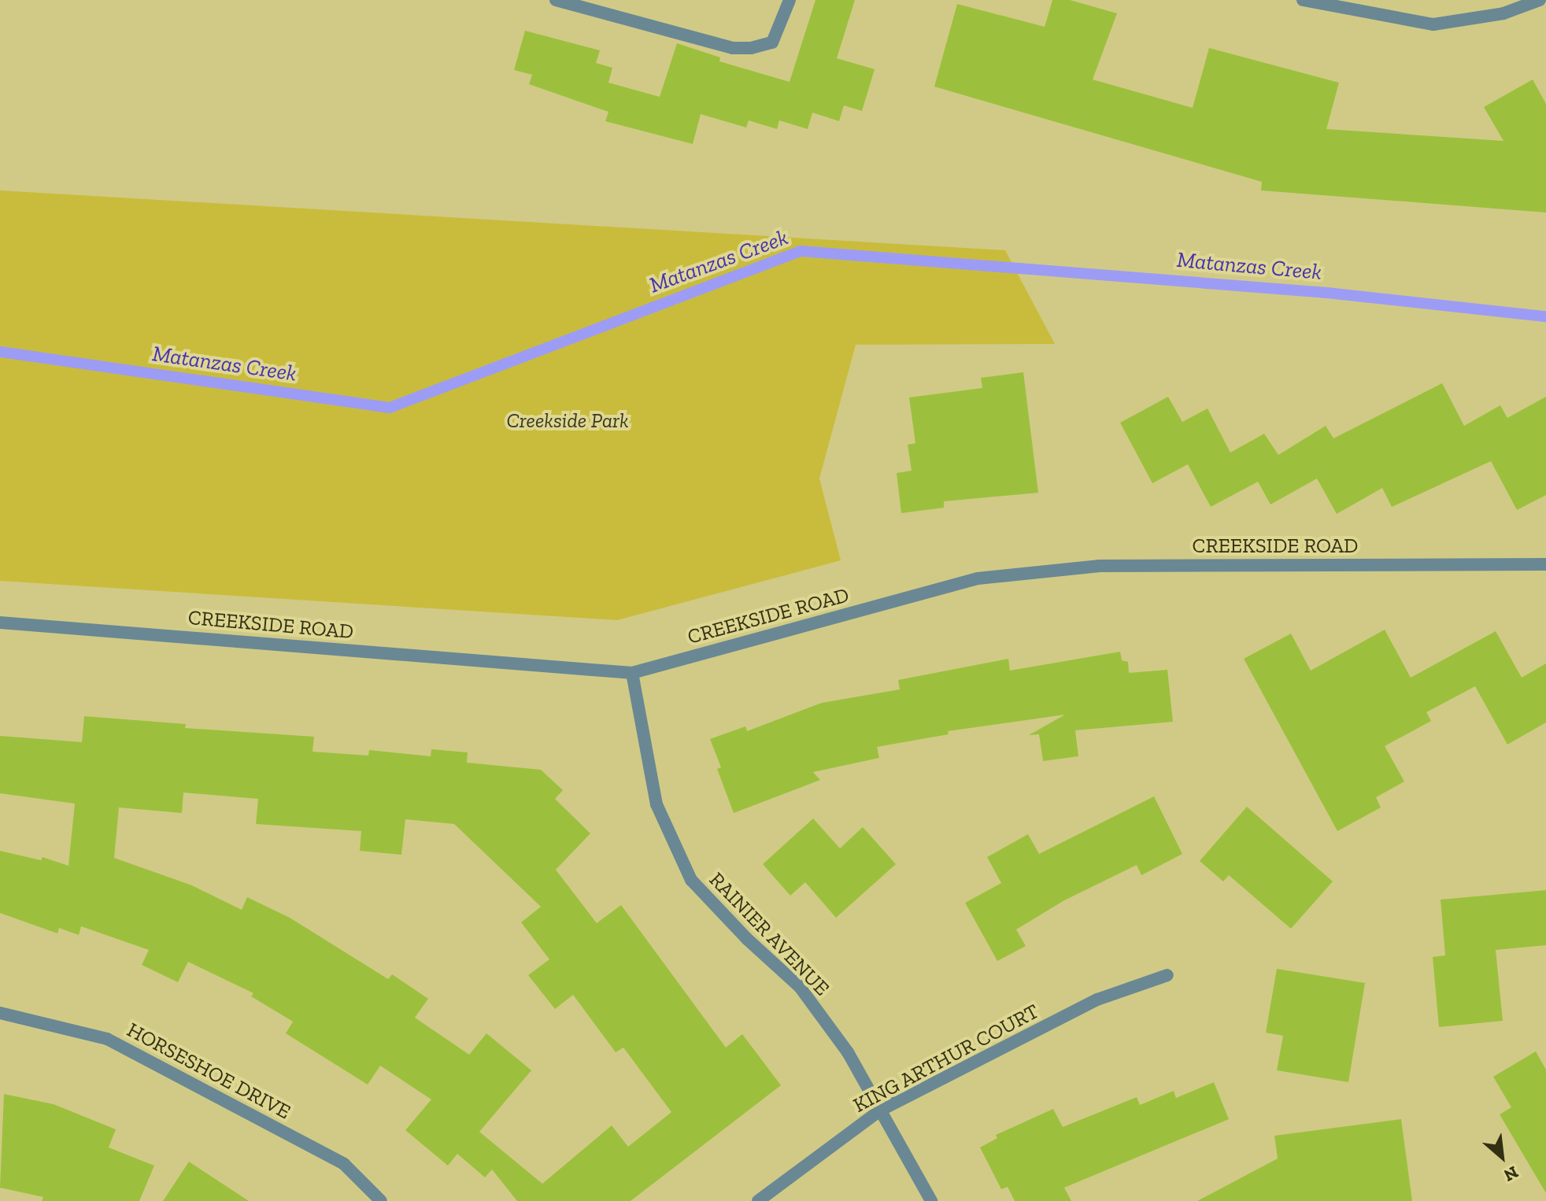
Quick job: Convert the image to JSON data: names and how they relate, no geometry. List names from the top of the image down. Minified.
{"streets":{"street":["CREEKSIDE ROAD","RAINIER AVENUE","KING ARTHUR COURT","HORSESHOE DRIVE"]},"crossings":[["CREEKSIDE ROAD","RAINIER AVENUE"],["RAINIER AVENUE","KING ARTHUR COURT"]],"water":["Matanzas Creek"],"parks":["Creekside Park"],"north":"bottom right"}
